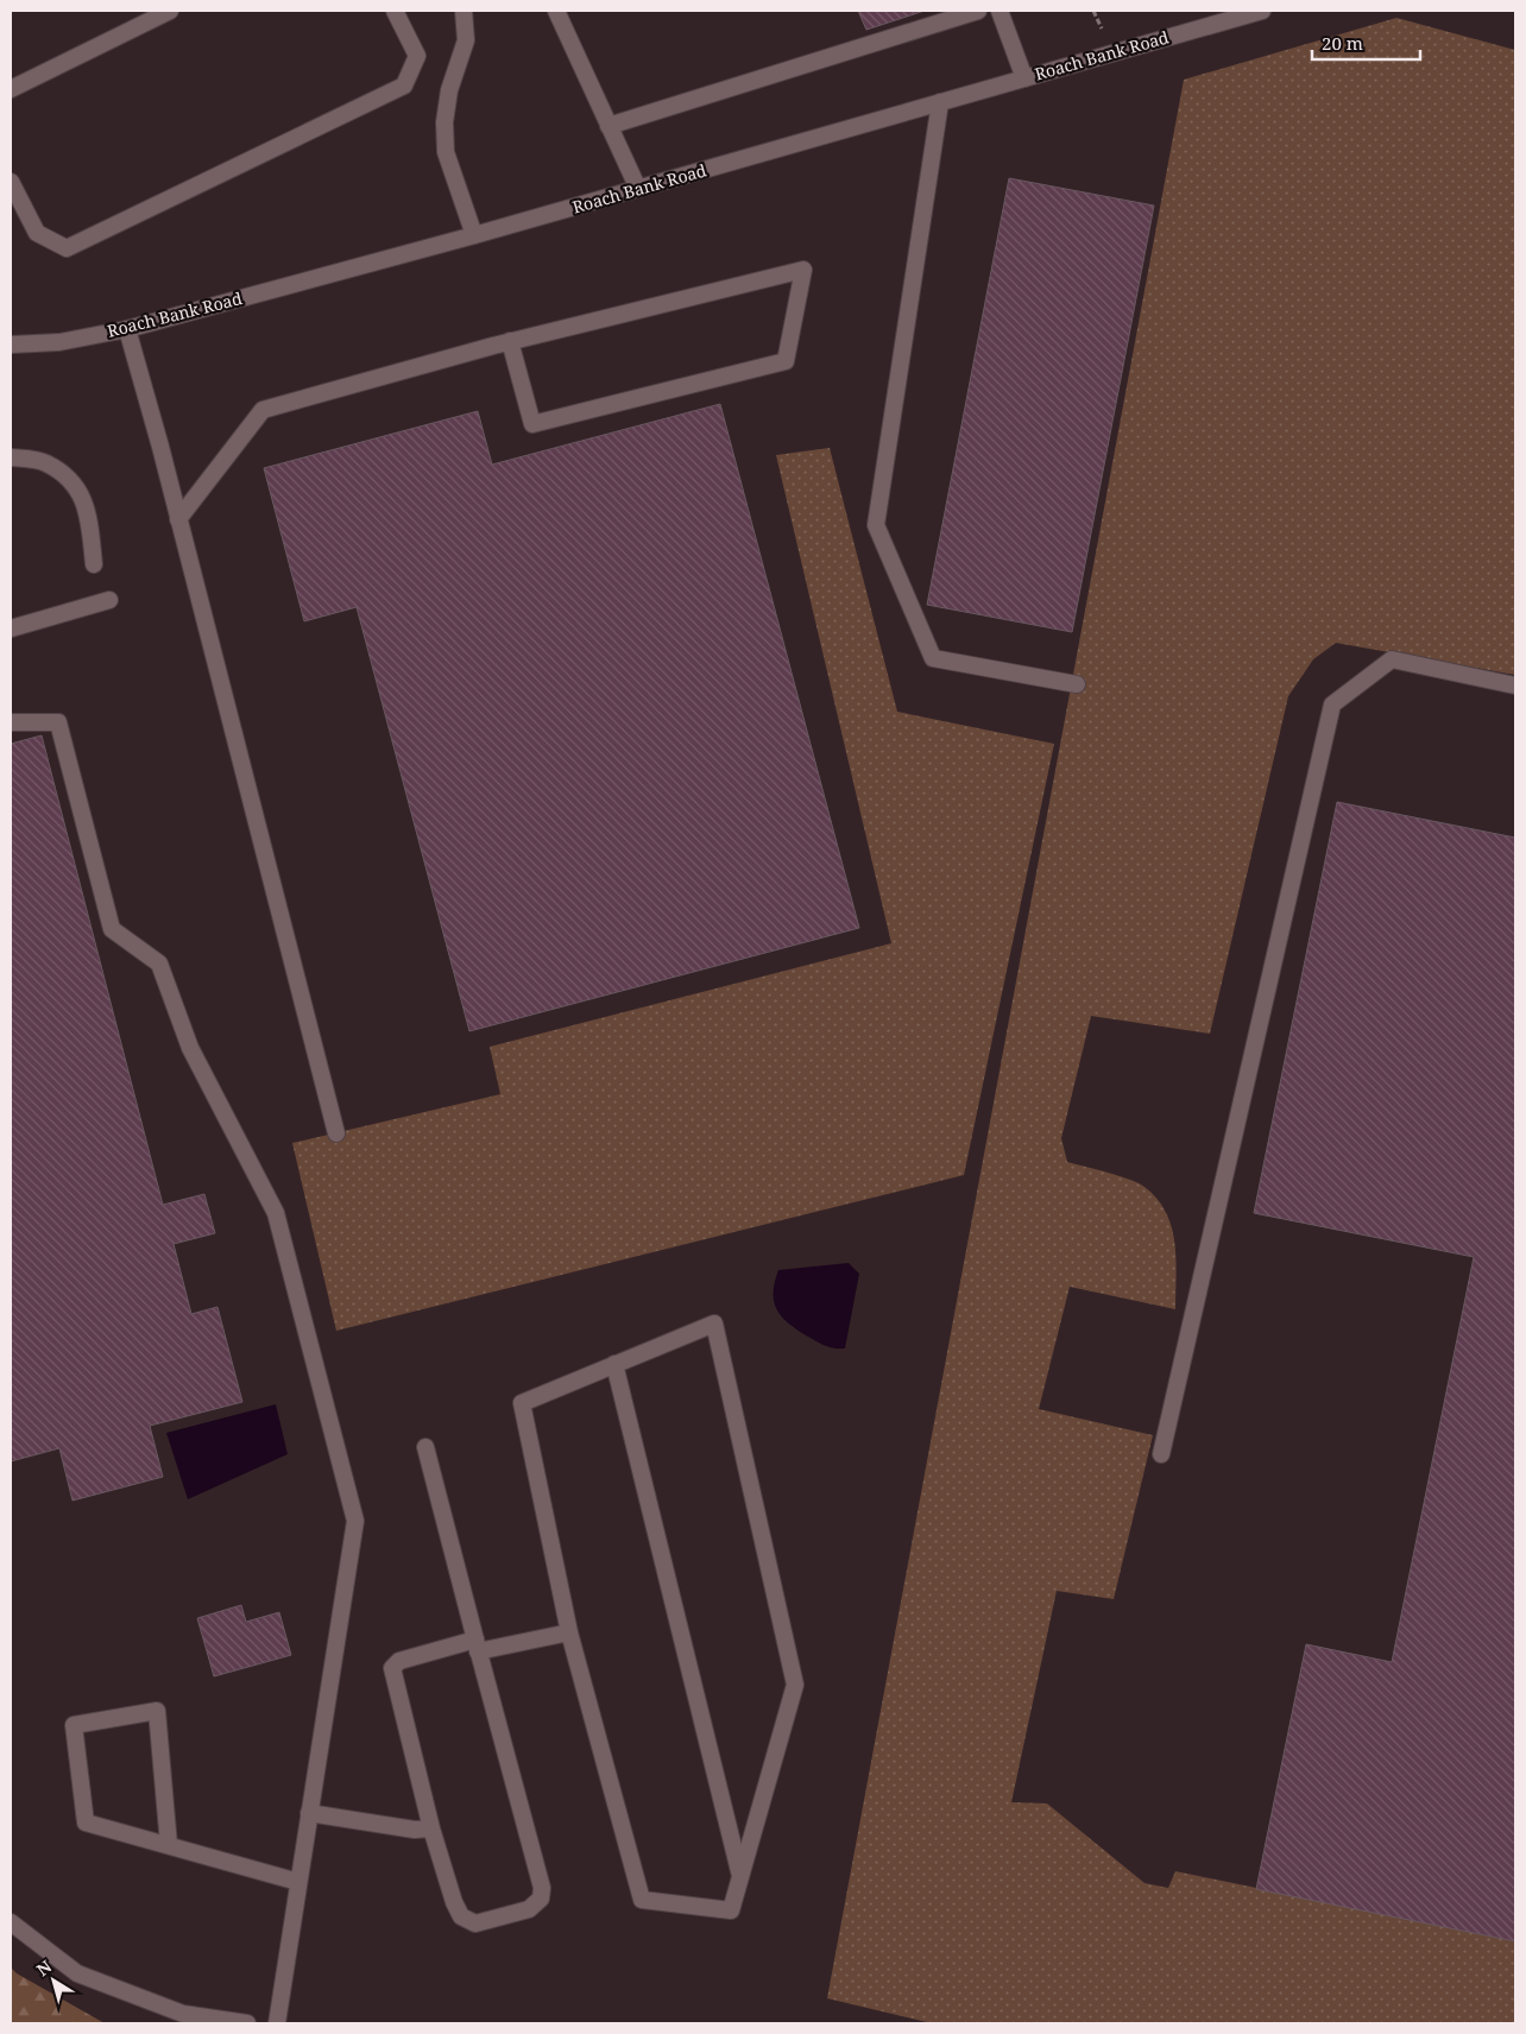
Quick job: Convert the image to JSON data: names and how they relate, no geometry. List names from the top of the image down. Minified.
{"streets":{"street":["Roach Bank Road"]},"scale_bar":"20 m","north":"top left"}
